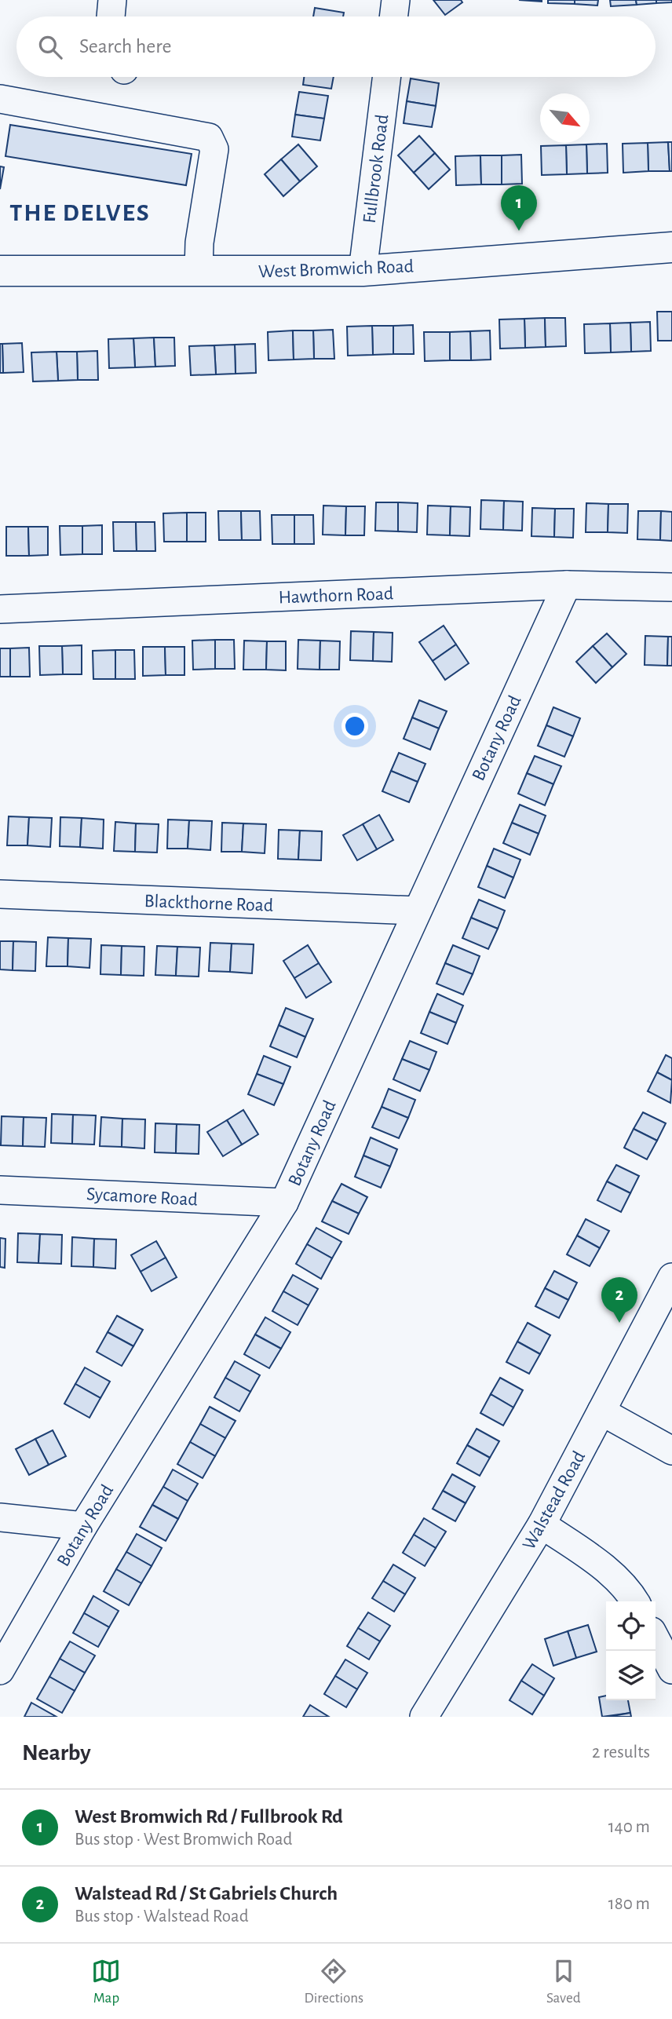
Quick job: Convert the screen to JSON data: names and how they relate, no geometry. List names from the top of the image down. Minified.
{"streets":{"main road":["West Bromwich Road"],"street":["Fullbrook Road","Hawthorn Road","Botany Road","Blackthorne Road","Sycamore Road","Walstead Road"]},"crossings":[["Fullbrook Road","West Bromwich Road"],["Hawthorn Road","Botany Road"],["Botany Road","Blackthorne Road"],["Botany Road","Sycamore Road"]],"districts":["THE DELVES"],"north":"bottom right","page":{"search":"Search here","pins":["1","2"],"heading":["Nearby","2 results"],"list":[{"mark":"1","name":"West Bromwich Rd / Fullbrook Rd","note":"Bus stop · West Bromwich Road","value":"140 m"},{"mark":"2","name":"Walstead Rd / St Gabriels Church","note":"Bus stop · Walstead Road","value":"180 m"}],"nav":["Map","Directions","Saved"]}}
